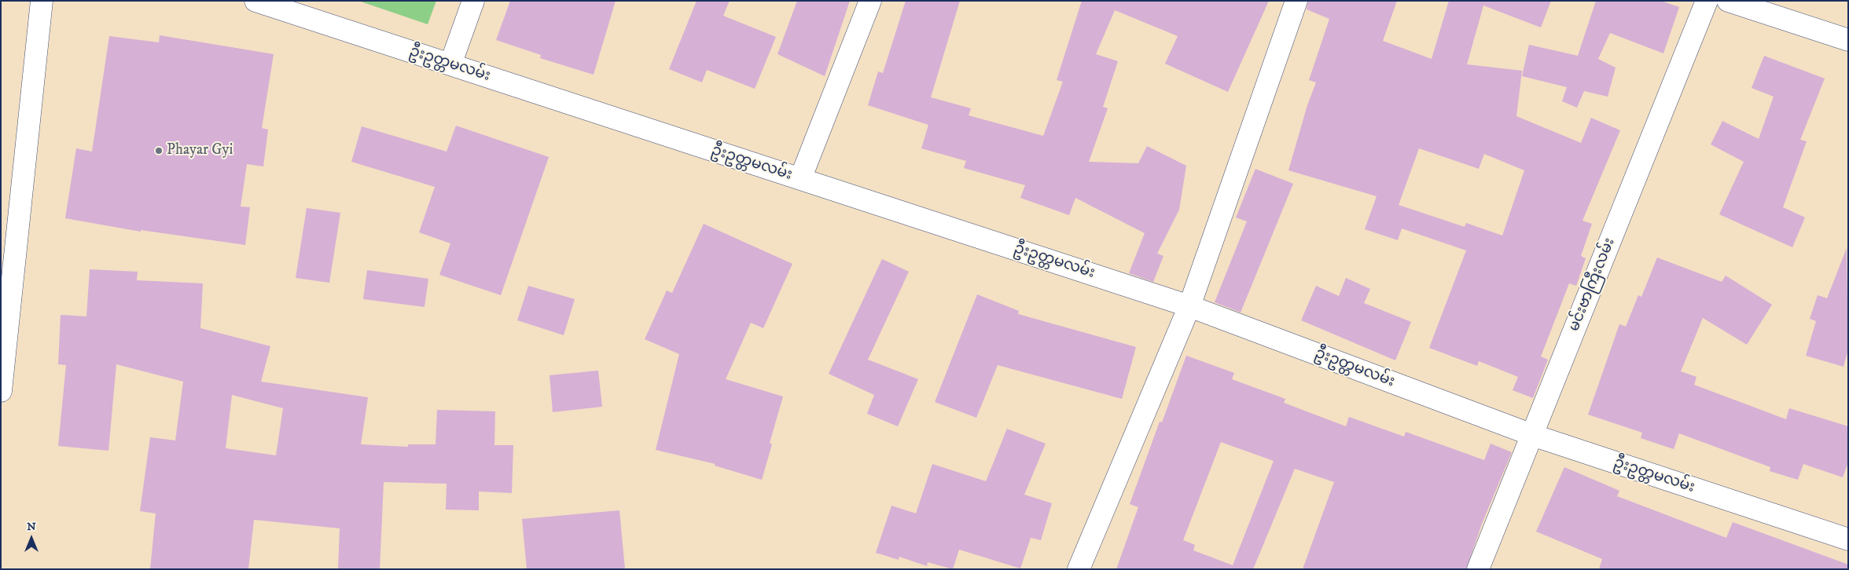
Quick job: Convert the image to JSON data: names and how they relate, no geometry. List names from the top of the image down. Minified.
{"streets":{"street":["ဦးဥတ္တမလမ်း","မင်းဗာကြီးလမ်း"]},"crossings":[["ဦးဥတ္တမလမ်း","မင်းဗာကြီးလမ်း"]],"places":["Phayar Gyi"],"north":"top"}
